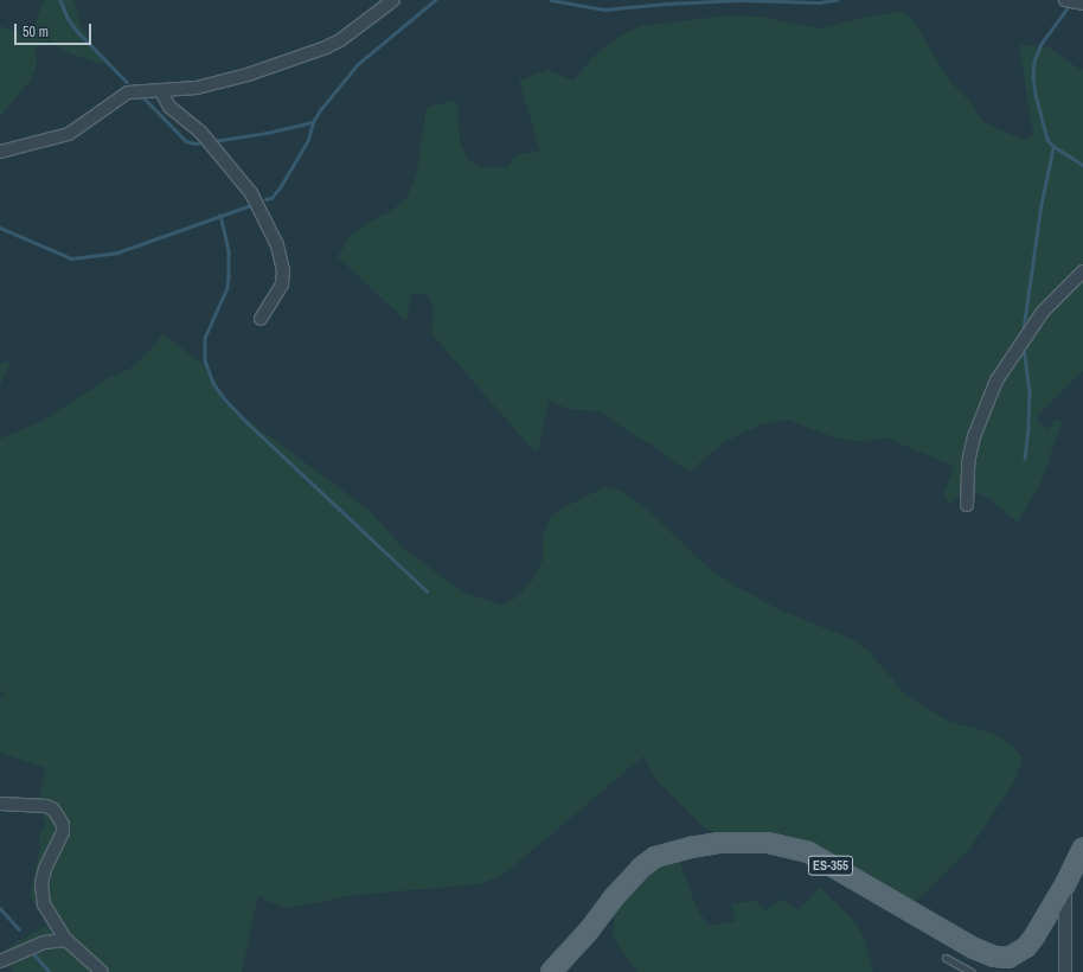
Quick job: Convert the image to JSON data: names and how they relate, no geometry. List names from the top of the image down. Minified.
{"streets":{"main road":["ES-355"]},"scale_bar":"50 m"}
